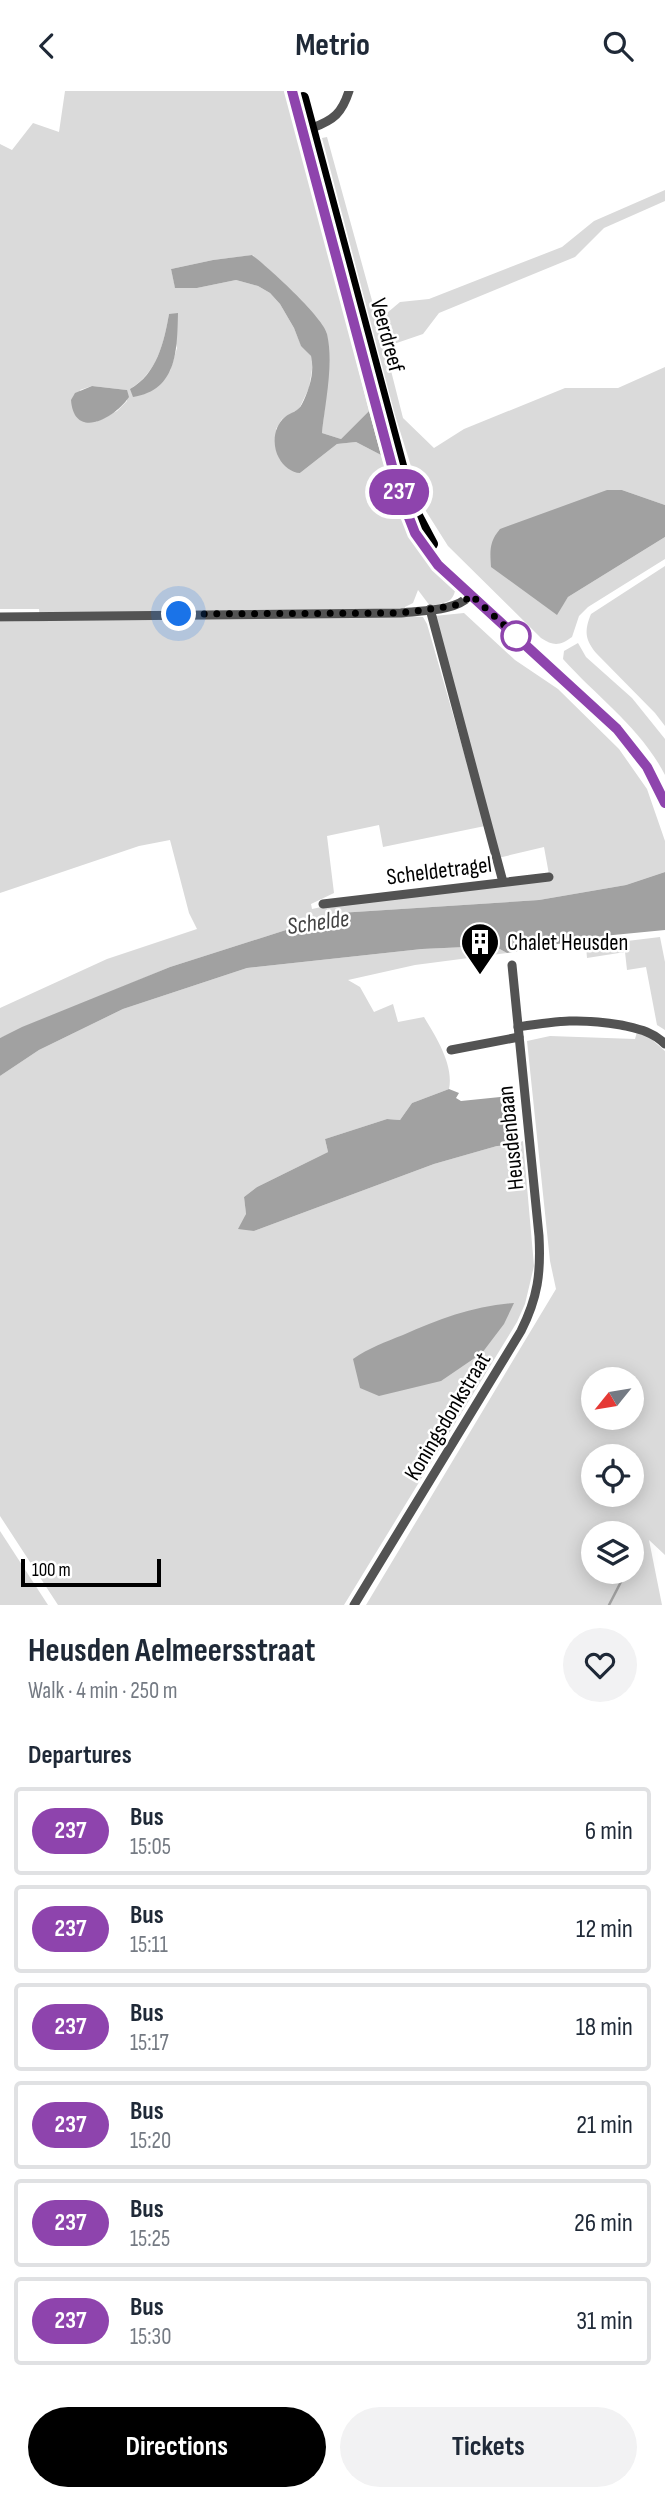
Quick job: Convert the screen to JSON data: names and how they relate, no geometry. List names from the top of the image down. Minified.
{"streets":{"main road":["Veerdreef"],"street":["Scheldetragel","Heusdenbaan","Koningsdonkstraat"]},"crossings":[["Heusdenbaan","Koningsdonkstraat"]],"water":["Schelde"],"places":{"building":["Chalet Heusden"]},"lines":["bus line 237"],"scale_bar":"100 m","north":"bottom left","page":{"header":"Metrio","on_map":"237","scale":"100 m","heading":[["Heusden Aelmeersstraat","Walk · 4 min · 250 m"],"Departures"],"list":[{"mark":"237","name":"Bus","note":"15:05","value":"6 min"},{"mark":"237","name":"Bus","note":"15:11","value":"12 min"},{"mark":"237","name":"Bus","note":"15:17","value":"18 min"},{"mark":"237","name":"Bus","note":"15:20","value":"21 min"},{"mark":"237","name":"Bus","note":"15:25","value":"26 min"},{"mark":"237","name":"Bus","note":"15:30","value":"31 min"}],"buttons":["Directions","Tickets"]}}
